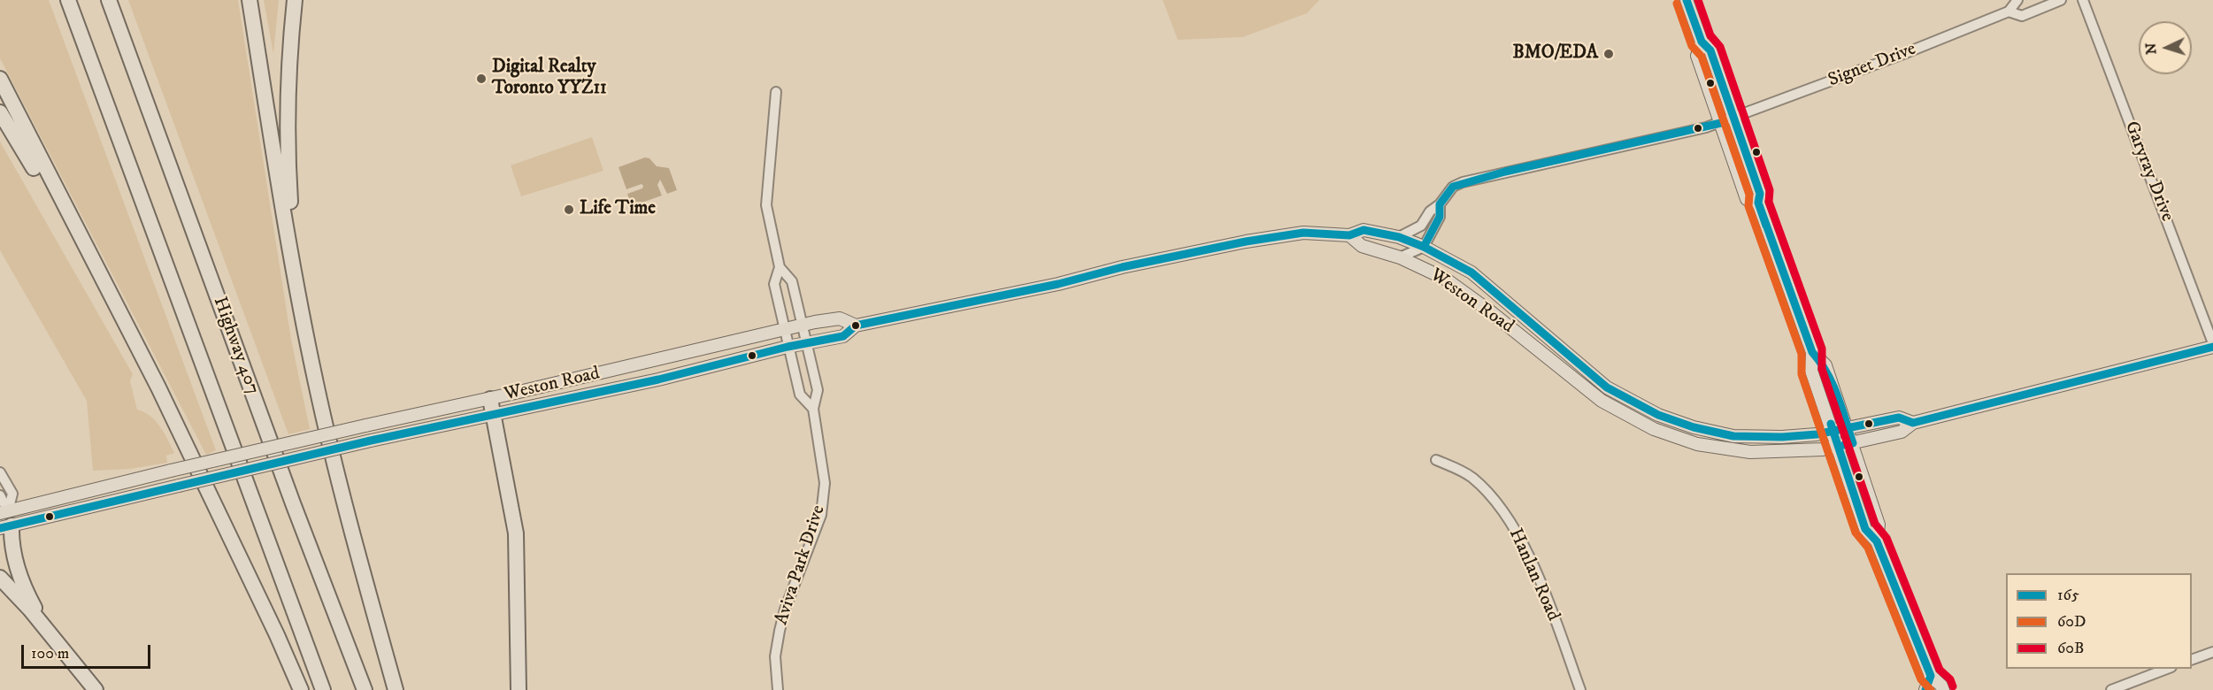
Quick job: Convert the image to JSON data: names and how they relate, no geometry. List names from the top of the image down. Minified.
{"streets":{"highway":["Highway 407"],"main road":["Weston Road"],"street":["Signet Drive","Garyray Drive","Aviva Park Drive","Hanlan Road"]},"crossings":[["Signet Drive","Weston Road"],["Garyray Drive","Weston Road"],["Weston Road","Aviva Park Drive"]],"places":["BMO/EDA","Digital Realty Toronto YYZ11","Life Time"],"lines":["transit line 165","transit line 60B","transit line 60D"],"legend":["165","60D","60B"],"scale_bar":"100 m","north":"left"}
